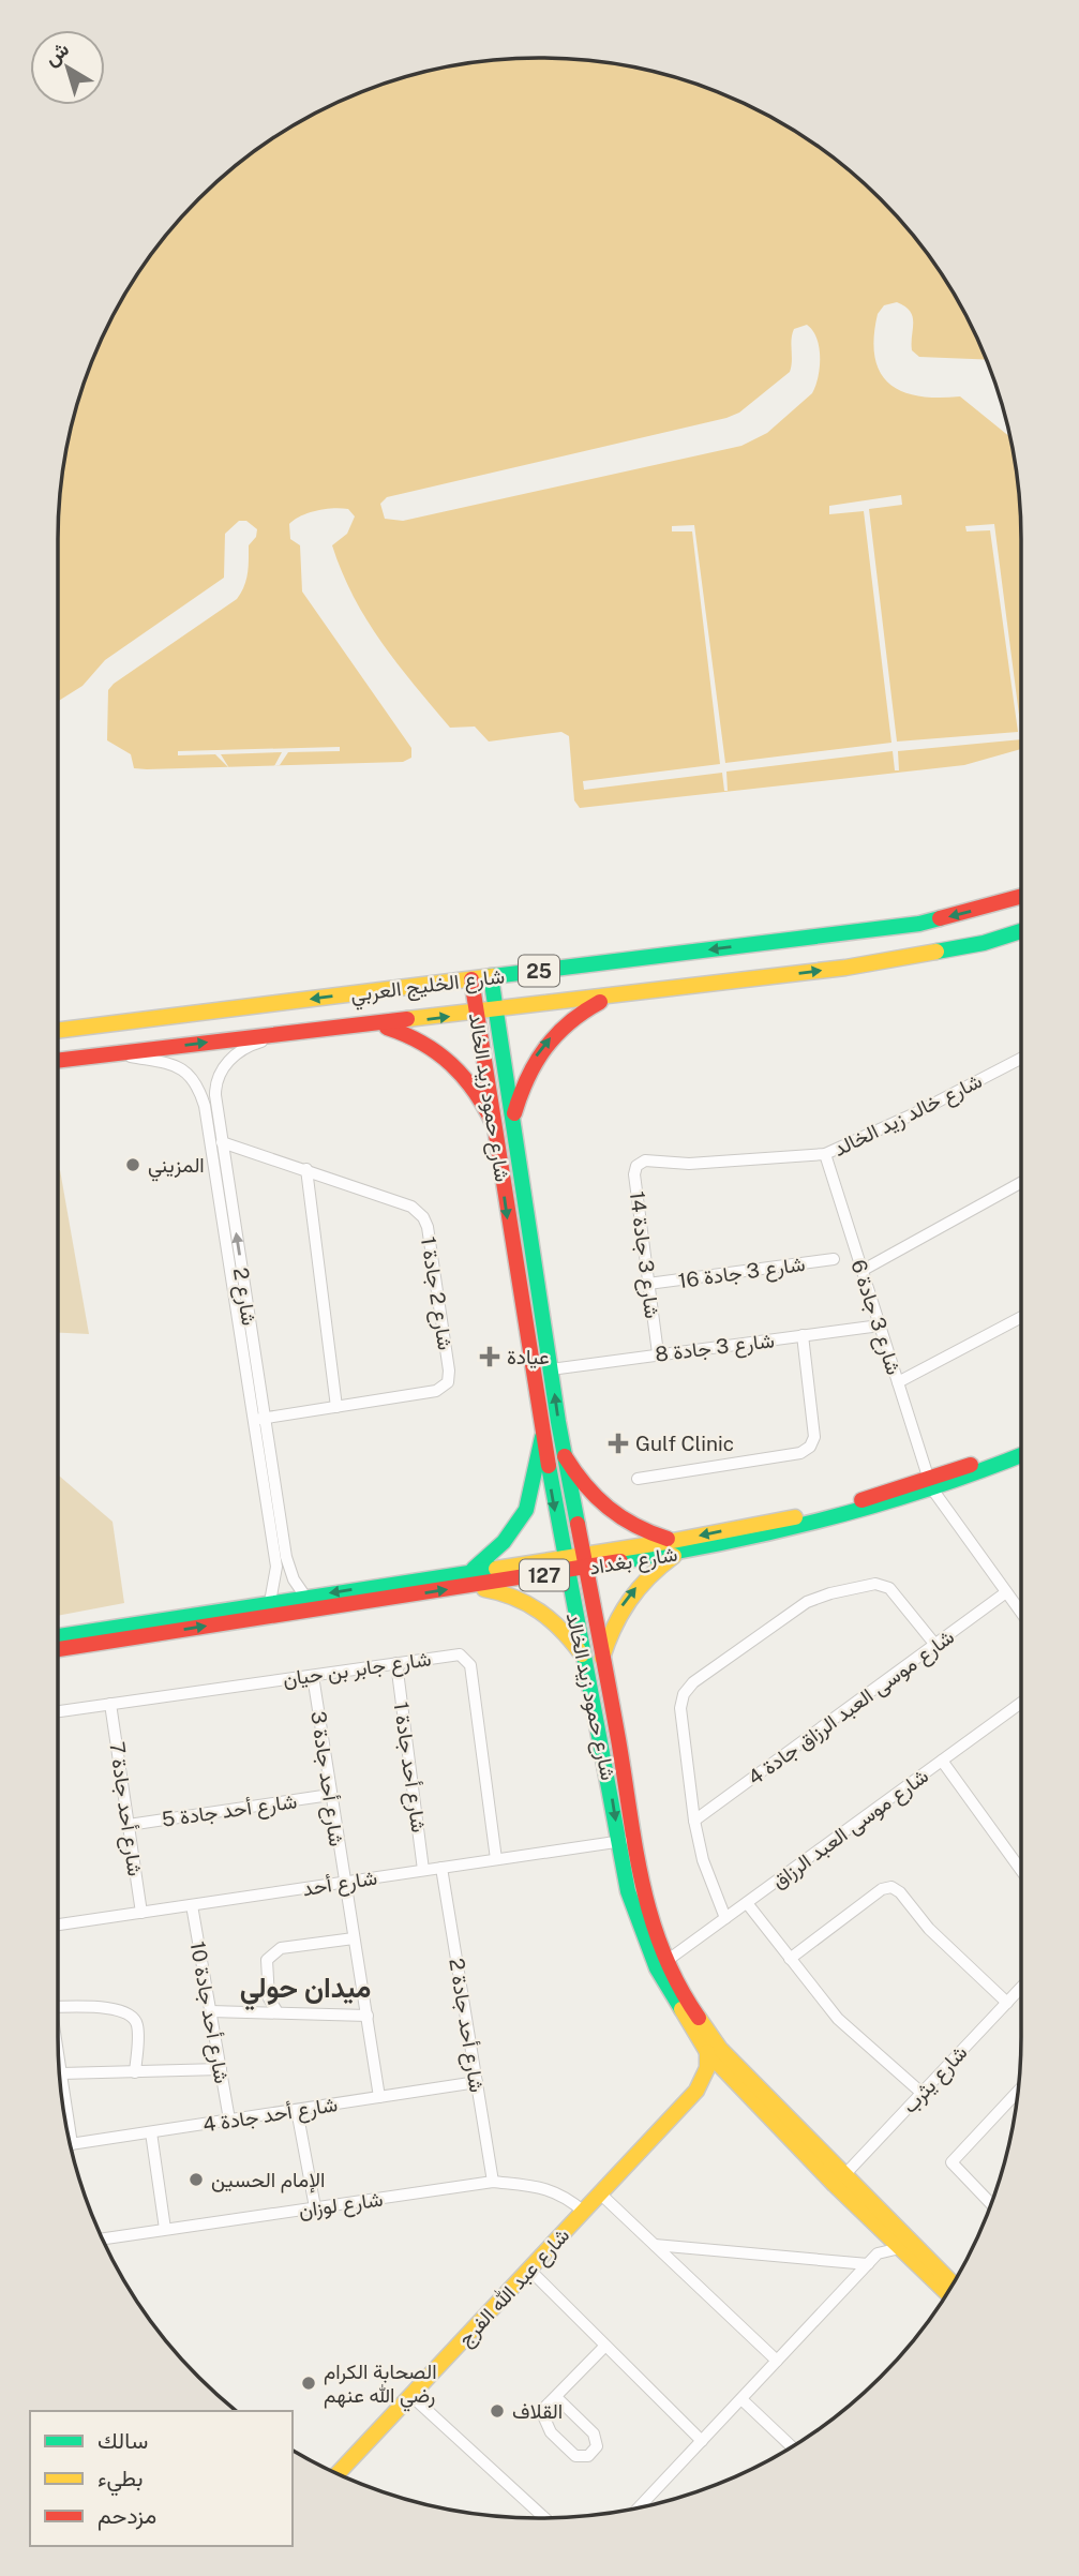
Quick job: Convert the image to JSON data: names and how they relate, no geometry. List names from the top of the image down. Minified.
{"streets":{"main road":["25","شارع الخليج العربي","شارع حمود زيد الخالد","شارع بغداد","127","شارع عبد الله الفرج"],"street":["شارع خالد زيد الخالد","شارع 3 جادة 14","شارع 3 جادة 16","شارع 2 جادة 1","شارع 2","شارع 3 جادة 6","شارع 3 جادة 8","شارع جابر بن حيان","شارع موسى العبد الرزاق جادة 4","شارع أحد جادة 1","شارع أحد جادة 3","شارع أحد جادة 7","شارع أحد جادة 5","شارع موسى العبد الرزاق","شارع أحد","شارع أحد جادة 10","شارع أحد جادة 2","شارع يثرب","شارع أحد جادة 4","شارع لوزان"]},"crossings":[["شارع الخليج العربي","شارع حمود زيد الخالد"],["شارع الخليج العربي","شارع 2"],["شارع حمود زيد الخالد","شارع 3 جادة 8"],["شارع حمود زيد الخالد","شارع بغداد"],["شارع حمود زيد الخالد","شارع موسى العبد الرزاق"],["شارع حمود زيد الخالد","شارع أحد"],["شارع حمود زيد الخالد","شارع يثرب"],["شارع حمود زيد الخالد","شارع عبد الله الفرج"],["شارع خالد زيد الخالد","شارع 3 جادة 14"],["شارع خالد زيد الخالد","شارع 3 جادة 6"],["شارع 3 جادة 14","شارع 3 جادة 16"],["شارع 3 جادة 14","شارع 3 جادة 8"],["شارع 2 جادة 1","شارع 2"],["شارع 2","شارع بغداد"],["شارع 3 جادة 6","شارع 3 جادة 8"],["شارع 3 جادة 6","شارع بغداد"],["شارع 3 جادة 6","شارع موسى العبد الرزاق جادة 4"],["شارع جابر بن حيان","شارع أحد جادة 1"],["شارع جابر بن حيان","شارع أحد جادة 3"],["شارع جابر بن حيان","شارع أحد جادة 7"],["شارع جابر بن حيان","شارع أحد"],["شارع أحد جادة 1","شارع أحد"],["شارع أحد جادة 3","شارع أحد جادة 5"],["شارع أحد جادة 3","شارع أحد"],["شارع أحد جادة 3","شارع أحد جادة 4"],["شارع أحد جادة 7","شارع أحد جادة 5"],["شارع أحد جادة 7","شارع أحد"],["شارع أحد","شارع أحد جادة 10"],["شارع أحد","شارع أحد جادة 2"],["شارع أحد جادة 10","شارع أحد جادة 4"],["شارع أحد جادة 2","شارع أحد جادة 4"],["شارع أحد جادة 2","شارع لوزان"],["شارع لوزان","شارع عبد الله الفرج"]],"districts":["ميدان حولي"],"places":{"other":["المزيني","الإمام الحسين","الصحابة الكرام رضي الله عنهم","القلاف"],"health":["عيادة","Gulf Clinic"]},"legend":["سالك","بطيء","مزدحم"],"north":"top left"}
